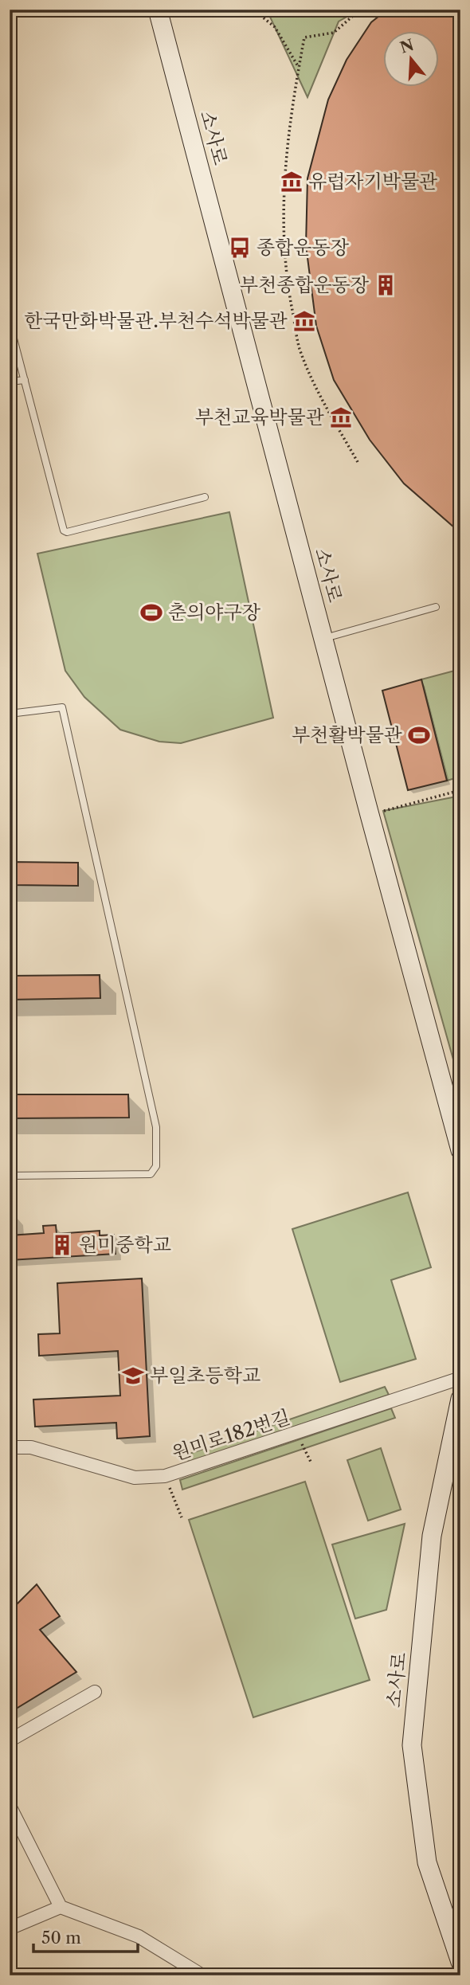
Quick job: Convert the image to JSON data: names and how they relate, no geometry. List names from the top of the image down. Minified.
{"streets":{"street":["소사로","원미로182번길"]},"places":{"museum":["유럽자기박물관","한국만화박물관.부천수석박물관","부천교육박물관"],"bus stop":["종합운동장"],"building":["부천종합운동장","원미중학교"],"sports":["춘의야구장","부천활박물관"],"school or university":["부일초등학교"]},"scale_bar":"50 m","north":"top"}
